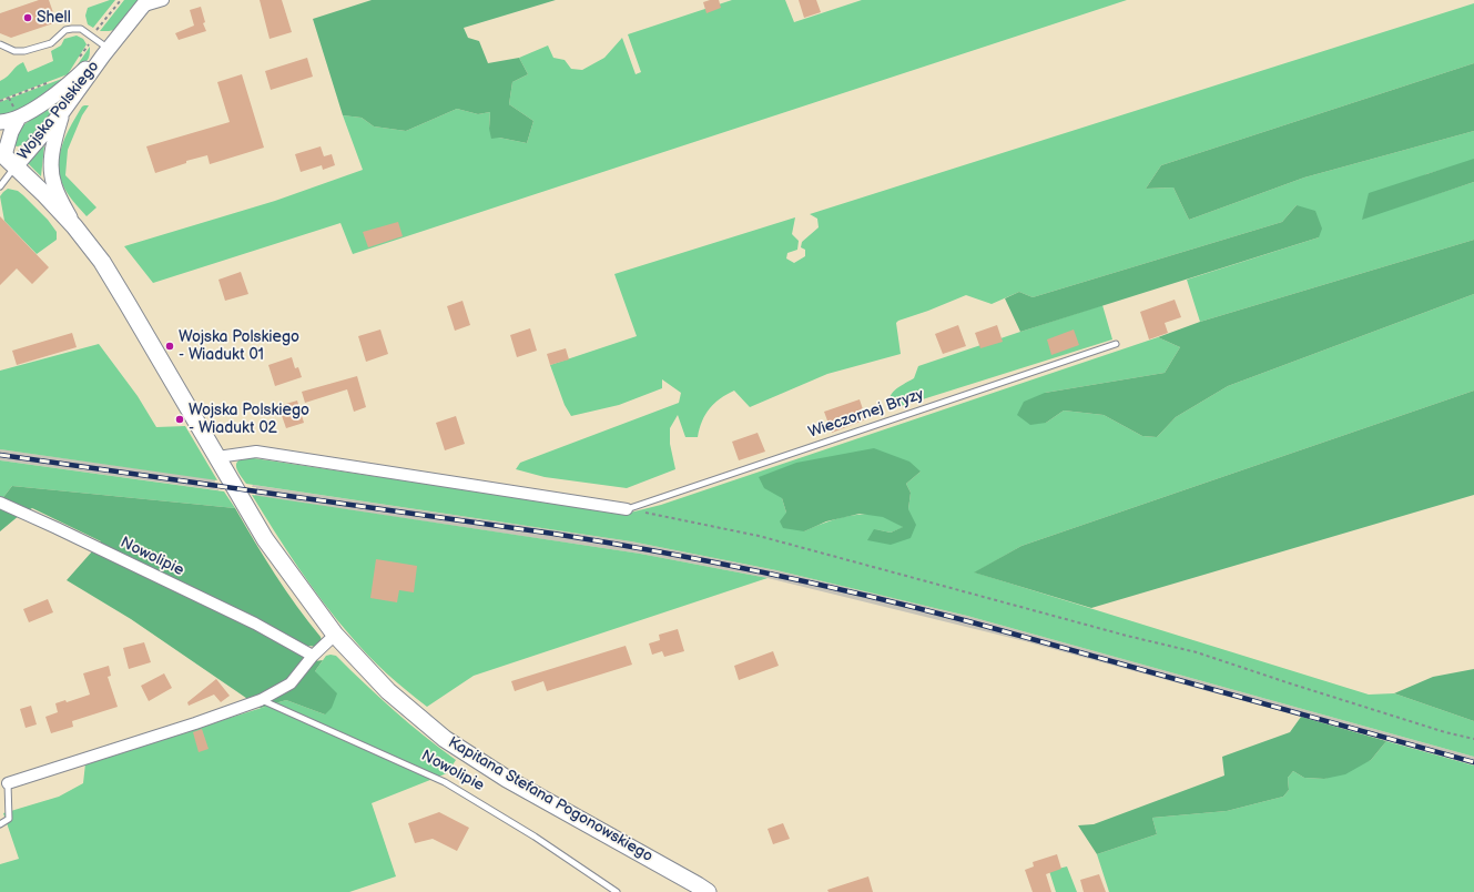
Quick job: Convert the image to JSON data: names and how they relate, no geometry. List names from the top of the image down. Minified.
{"streets":{"main road":["Wojska Polskiego","Kapitana Stefana Pogonowskiego"],"street":["Nowolipie"],"lane":["Wieczornej Bryzy"]},"crossings":[["Wojska Polskiego","Kapitana Stefana Pogonowskiego"]],"places":["Shell","Wojska Polskiego - Wiadukt 01","Wojska Polskiego - Wiadukt 02"]}
